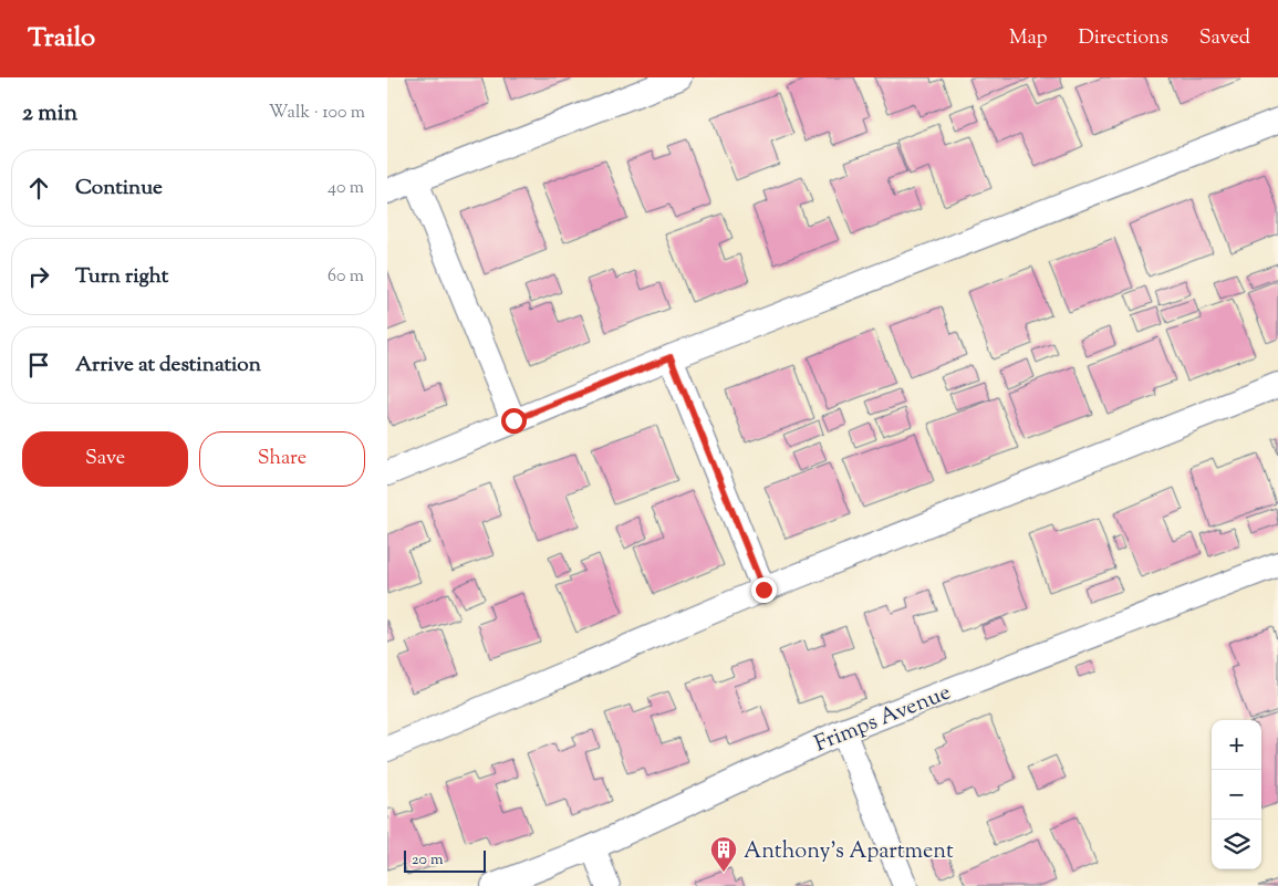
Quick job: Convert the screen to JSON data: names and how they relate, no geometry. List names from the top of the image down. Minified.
{"streets":{"street":["Frimps Avenue"]},"places":{"building":["Anthony's Apartment"]},"scale_bar":"20 m","page":{"header":"Trailo","nav":["Map","Directions","Saved"],"heading":["2 min","Walk · 100 m"],"list":[["Continue","40 m"],["Turn right","60 m"],"Arrive at destination"],"buttons":["Save","Share"],"map_buttons":["+","−"],"scale":"20 m"}}
